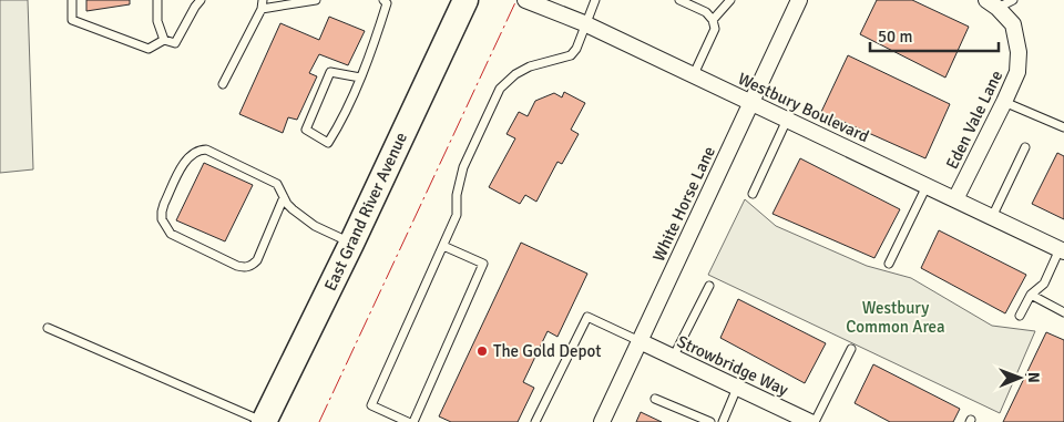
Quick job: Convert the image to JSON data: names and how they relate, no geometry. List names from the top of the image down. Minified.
{"streets":{"main road":["East Grand River Avenue"],"street":["Westbury Boulevard","Eden Vale Lane","White Horse Lane","Strowbridge Way"]},"crossings":[["Westbury Boulevard","Eden Vale Lane"],["Westbury Boulevard","White Horse Lane"],["White Horse Lane","Strowbridge Way"]],"parks":["Westbury Common Area"],"places":["The Gold Depot"],"scale_bar":"50 m","north":"right"}
